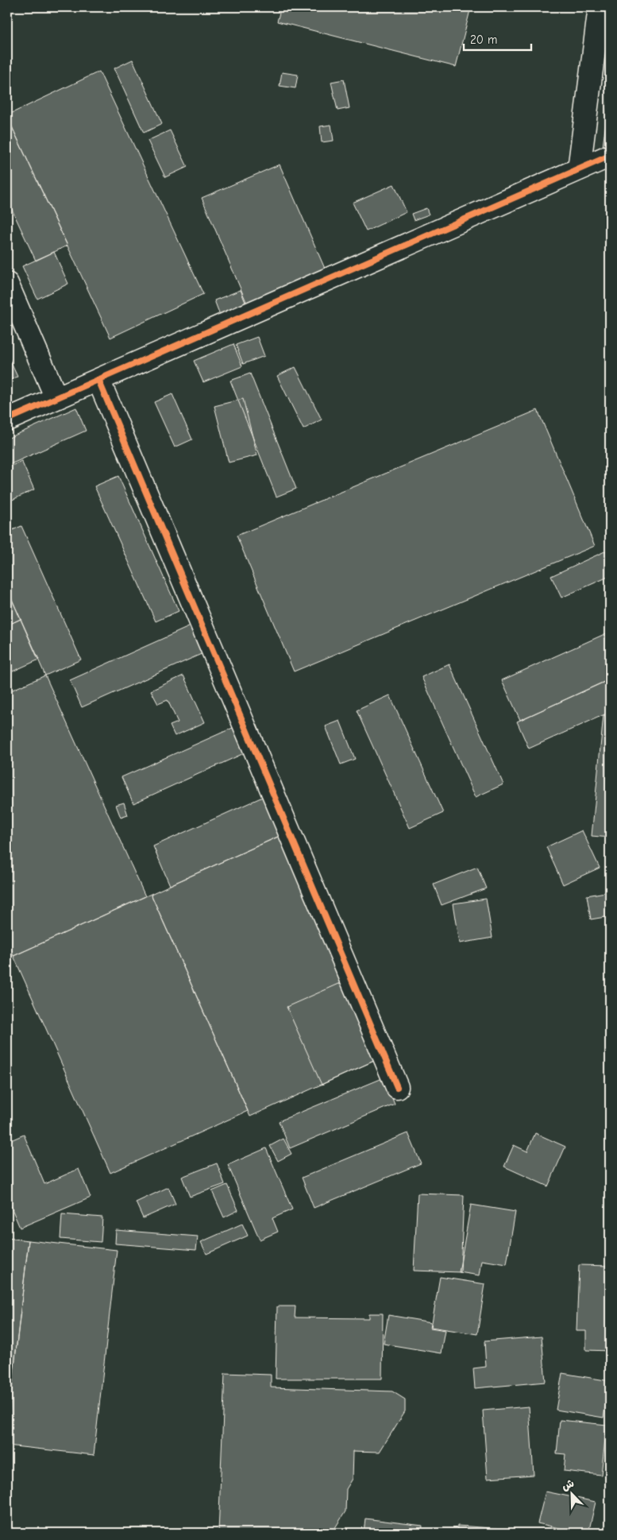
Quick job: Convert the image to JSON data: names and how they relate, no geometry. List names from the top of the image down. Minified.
{"scale_bar":"20 m","north":"top left"}
